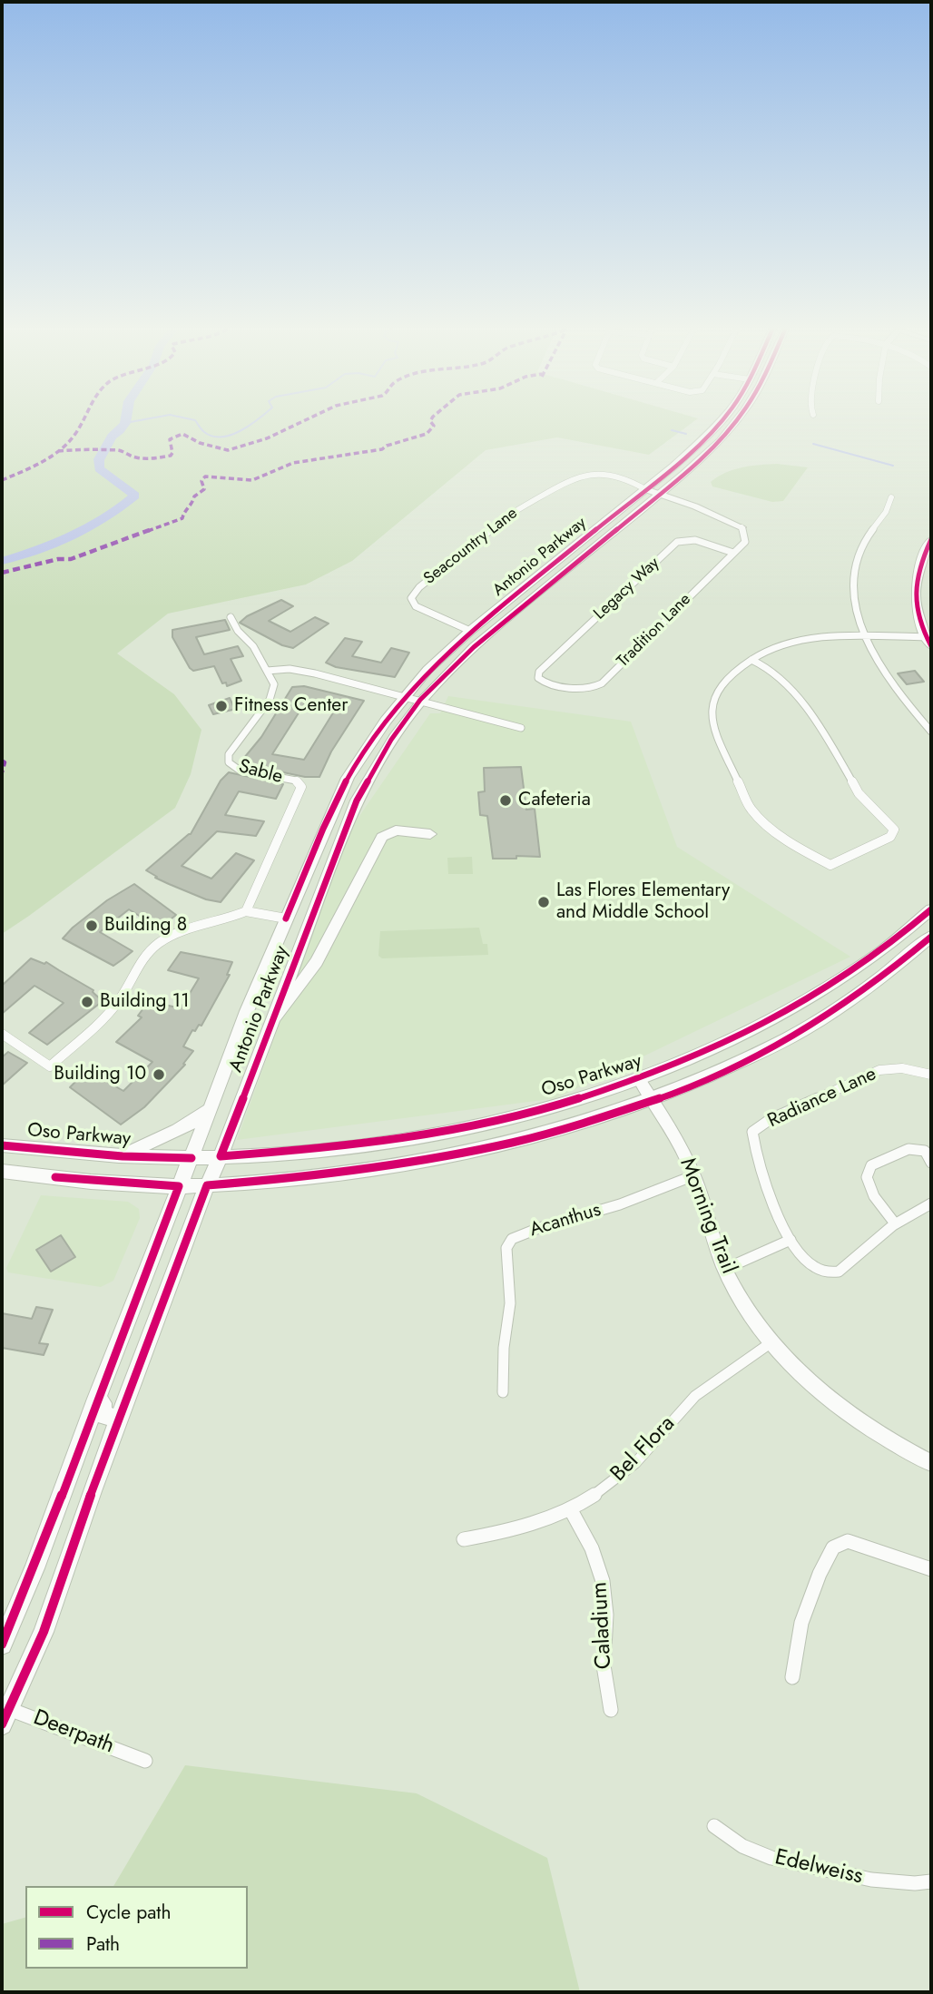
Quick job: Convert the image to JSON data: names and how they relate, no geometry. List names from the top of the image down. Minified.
{"streets":{"main road":["Antonio Parkway","Oso Parkway"],"street":["Seacountry Lane","Legacy Way","Tradition Lane","Sable","Radiance Lane","Morning Trail","Acanthus","Bel Flora","Caladium","Deerpath","Edelweiss"]},"crossings":[["Seacountry Lane","Antonio Parkway"],["Antonio Parkway","Oso Parkway"],["Antonio Parkway","Deerpath"],["Legacy Way","Tradition Lane"],["Oso Parkway","Morning Trail"],["Morning Trail","Acanthus"],["Morning Trail","Bel Flora"],["Bel Flora","Caladium"]],"places":["Fitness Center","Cafeteria","Las Flores Elementary and Middle School","Building 8","Building 11","Building 10"],"legend":["Cycle path","Path"]}
